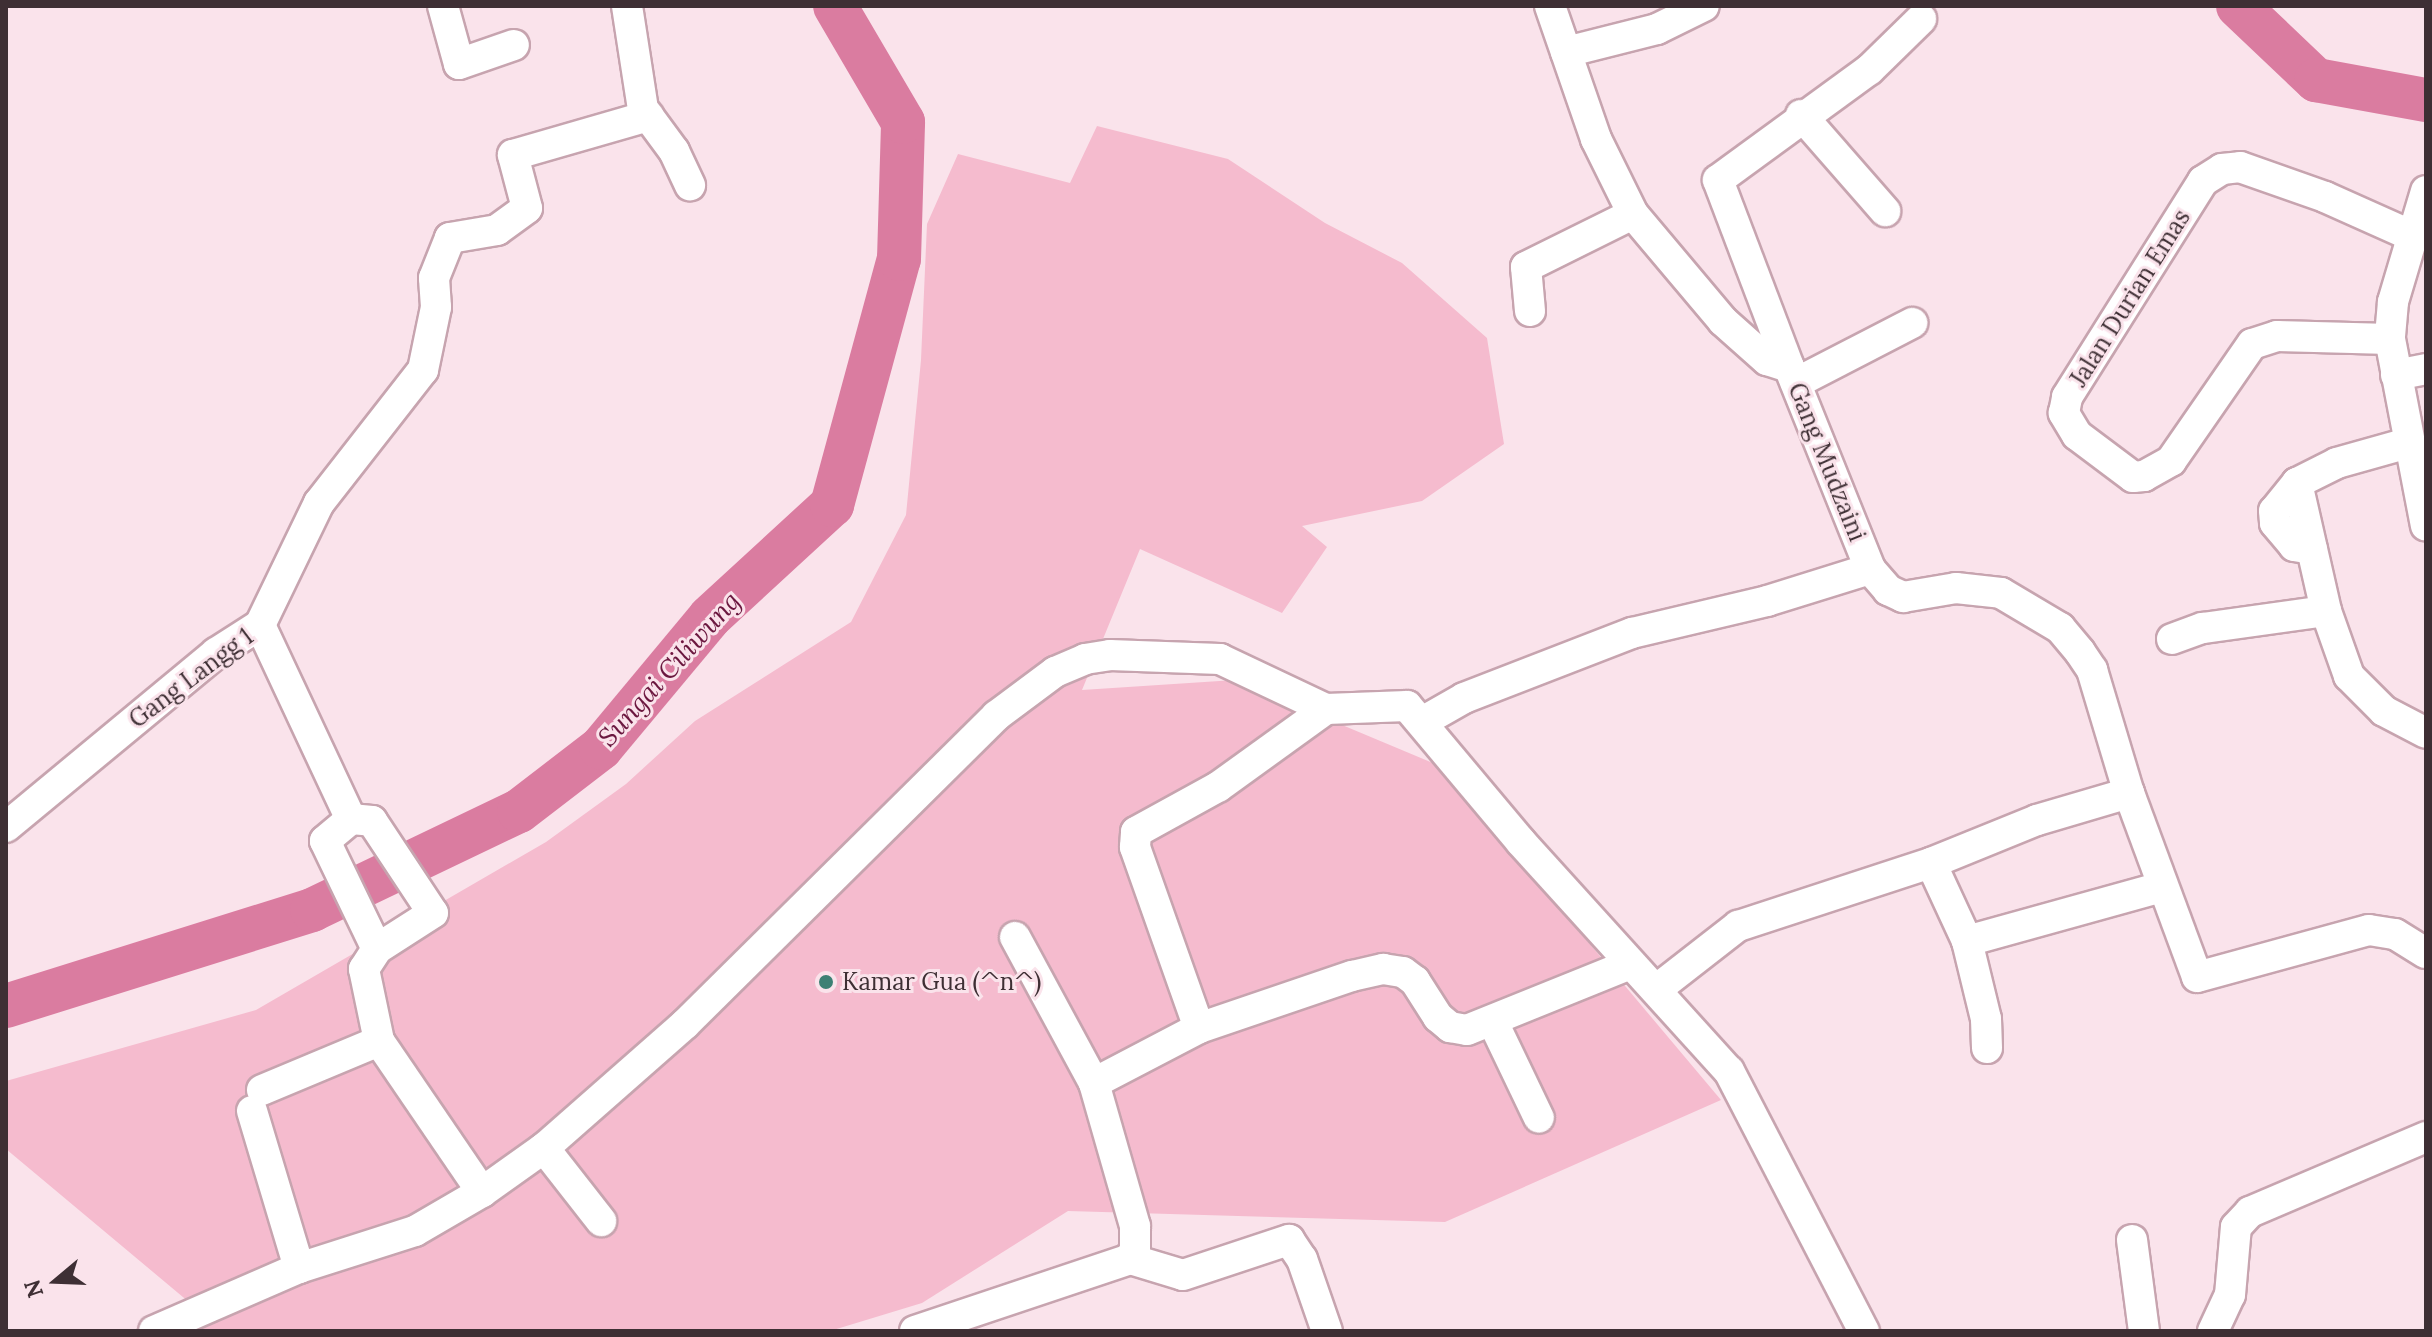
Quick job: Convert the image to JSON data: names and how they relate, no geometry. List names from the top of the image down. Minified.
{"streets":{"street":["Jalan Durian Emas","Gang Mudzaini","Gang Langg 1"]},"water":["Sungai Ciliwung"],"places":["Kamar Gua (^n^)"],"north":"left"}
